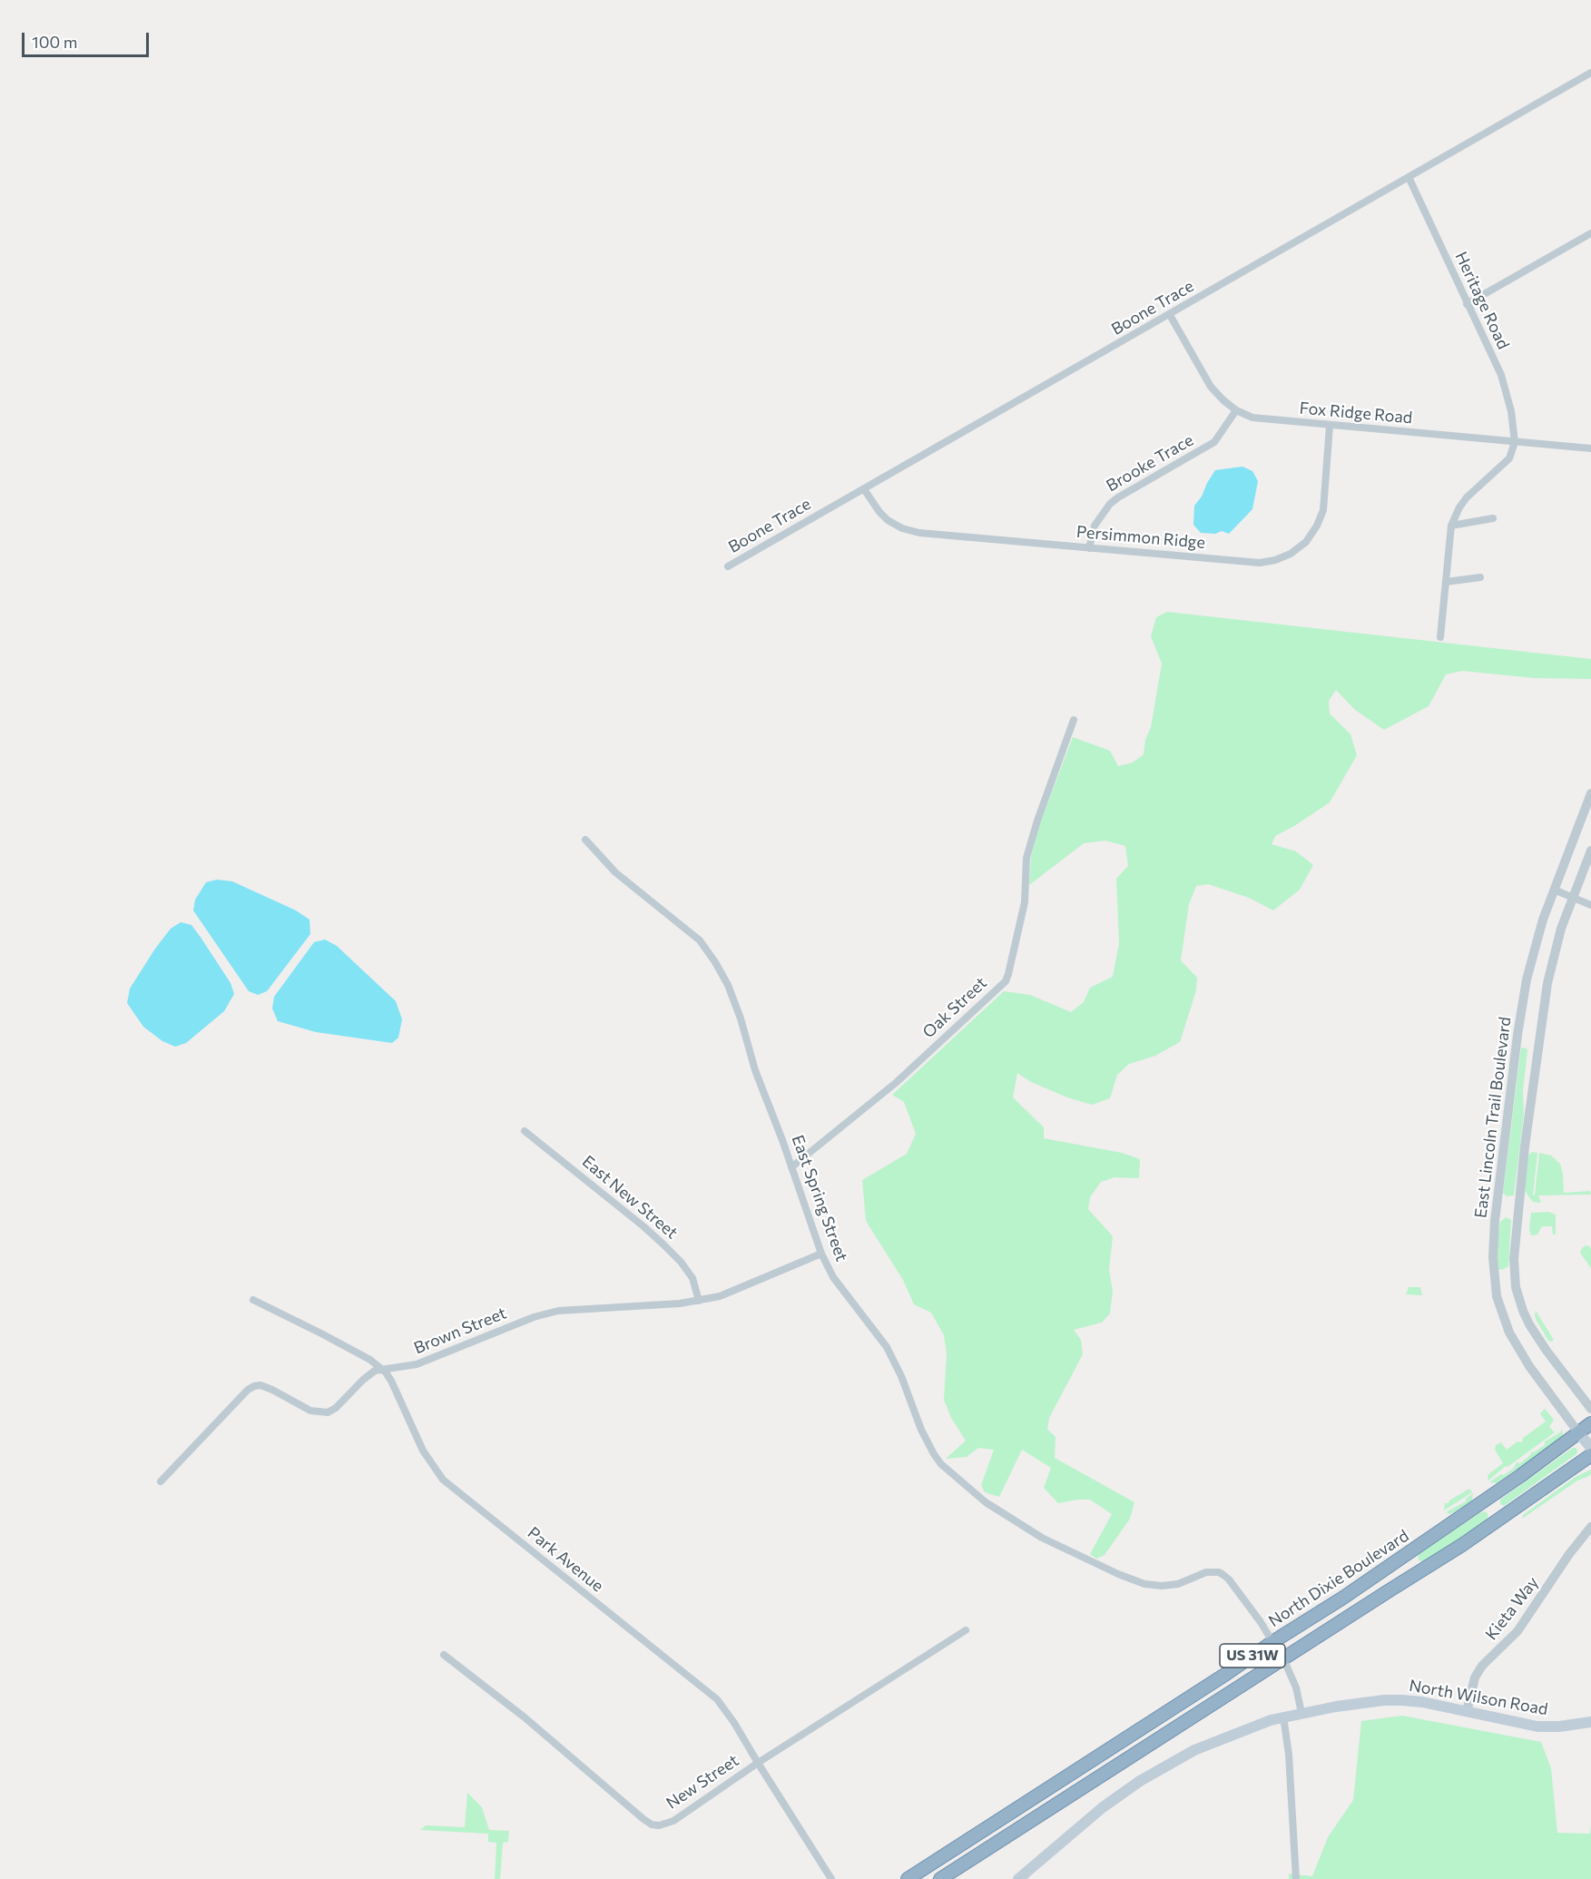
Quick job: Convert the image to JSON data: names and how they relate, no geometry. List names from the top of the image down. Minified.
{"streets":{"highway":["North Dixie Boulevard","US 31W"],"main road":["North Wilson Road"],"street":["Heritage Road","Boone Trace","Fox Ridge Road","Brooke Trace","Persimmon Ridge","Oak Street","East Lincoln Trail Boulevard","East New Street","East Spring Street","Brown Street","Park Avenue","Kieta Way","New Street"]},"crossings":[["Heritage Road","Boone Trace"],["Heritage Road","Fox Ridge Road"],["Boone Trace","Fox Ridge Road"],["Boone Trace","Persimmon Ridge"],["Fox Ridge Road","Brooke Trace"],["Fox Ridge Road","Persimmon Ridge"],["Brooke Trace","Persimmon Ridge"],["Oak Street","East Spring Street"],["East Lincoln Trail Boulevard","North Dixie Boulevard"],["East New Street","Brown Street"],["East Spring Street","Brown Street"],["East Spring Street","North Dixie Boulevard"],["Brown Street","Park Avenue"],["Park Avenue","New Street"],["Kieta Way","North Wilson Road"]],"scale_bar":"100 m"}
